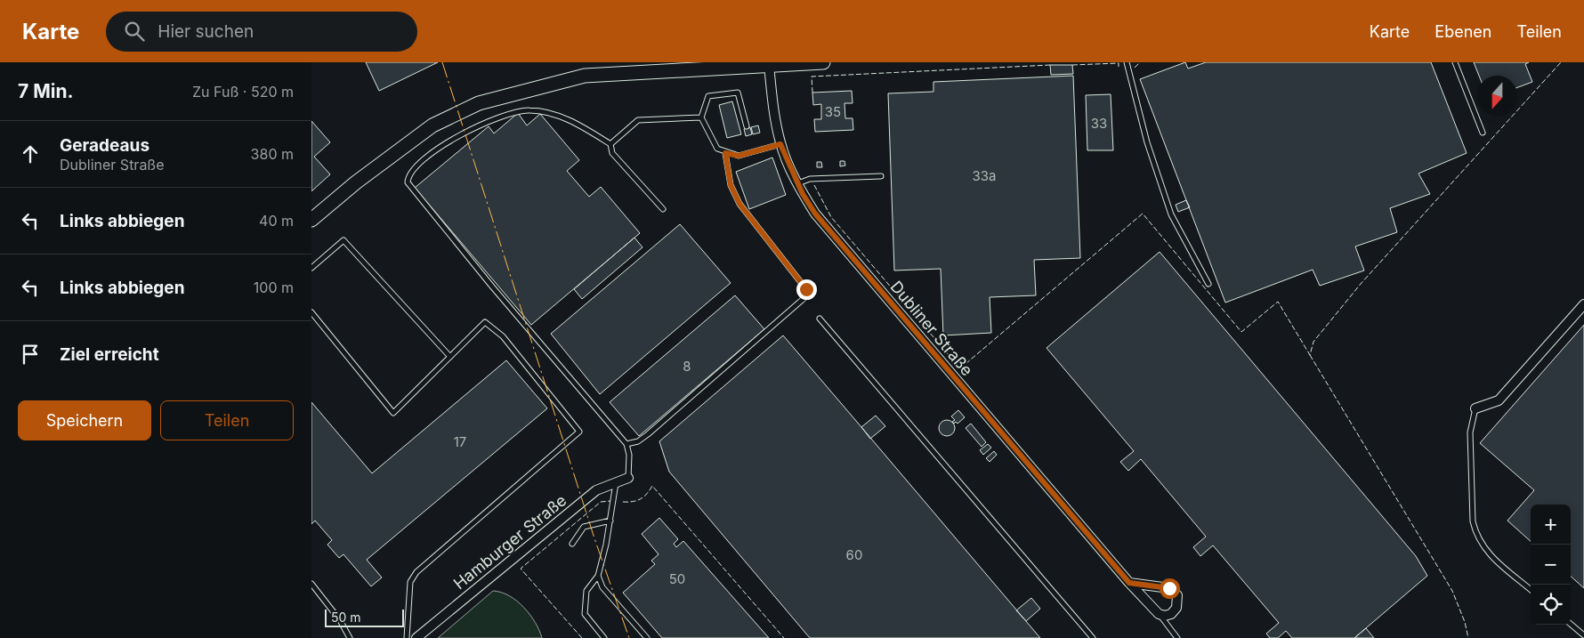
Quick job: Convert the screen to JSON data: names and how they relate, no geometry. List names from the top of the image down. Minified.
{"streets":{"street":["Dubliner Straße","Hamburger Straße"]},"house_numbers":["35","33","33a","8","17","60","50"],"scale_bar":"50 m","north":"bottom","page":{"header":"Karte","search":"Hier suchen","nav":["Karte","Ebenen","Teilen"],"heading":["7 Min.","Zu Fuß · 520 m"],"list":[["Geradeaus","Dubliner Straße","380 m"],["Links abbiegen","40 m"],["Links abbiegen","100 m"],"Ziel erreicht"],"buttons":["Speichern","Teilen"],"map_buttons":["+","−"],"scale":"50 m"}}
